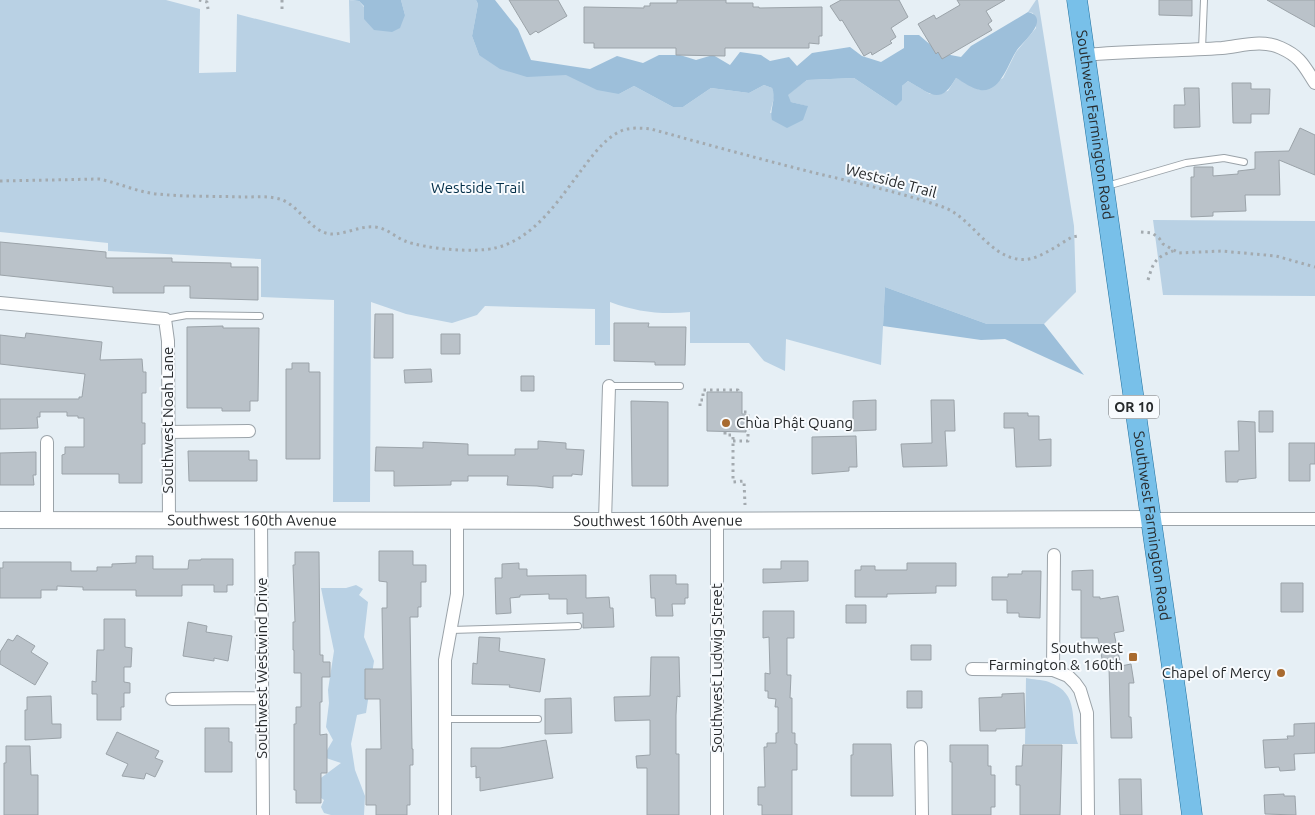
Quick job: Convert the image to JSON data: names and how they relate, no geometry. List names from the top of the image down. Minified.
{"streets":{"main road":["Southwest Farmington Road","OR 10"],"street":["Southwest Noah Lane","Southwest 160th Avenue","Southwest Westwind Drive","Southwest Ludwig Street"],"path":["Westside Trail"]},"crossings":[["Southwest Farmington Road","Southwest 160th Avenue"],["Southwest Noah Lane","Southwest 160th Avenue"],["Southwest 160th Avenue","Southwest Westwind Drive"],["Southwest 160th Avenue","Southwest Ludwig Street"]],"parks":["Westside Trail"],"places":{"other":["Chùa Phật Quang","Chapel of Mercy"],"transit":["Southwest Farmington & 160th"]}}
